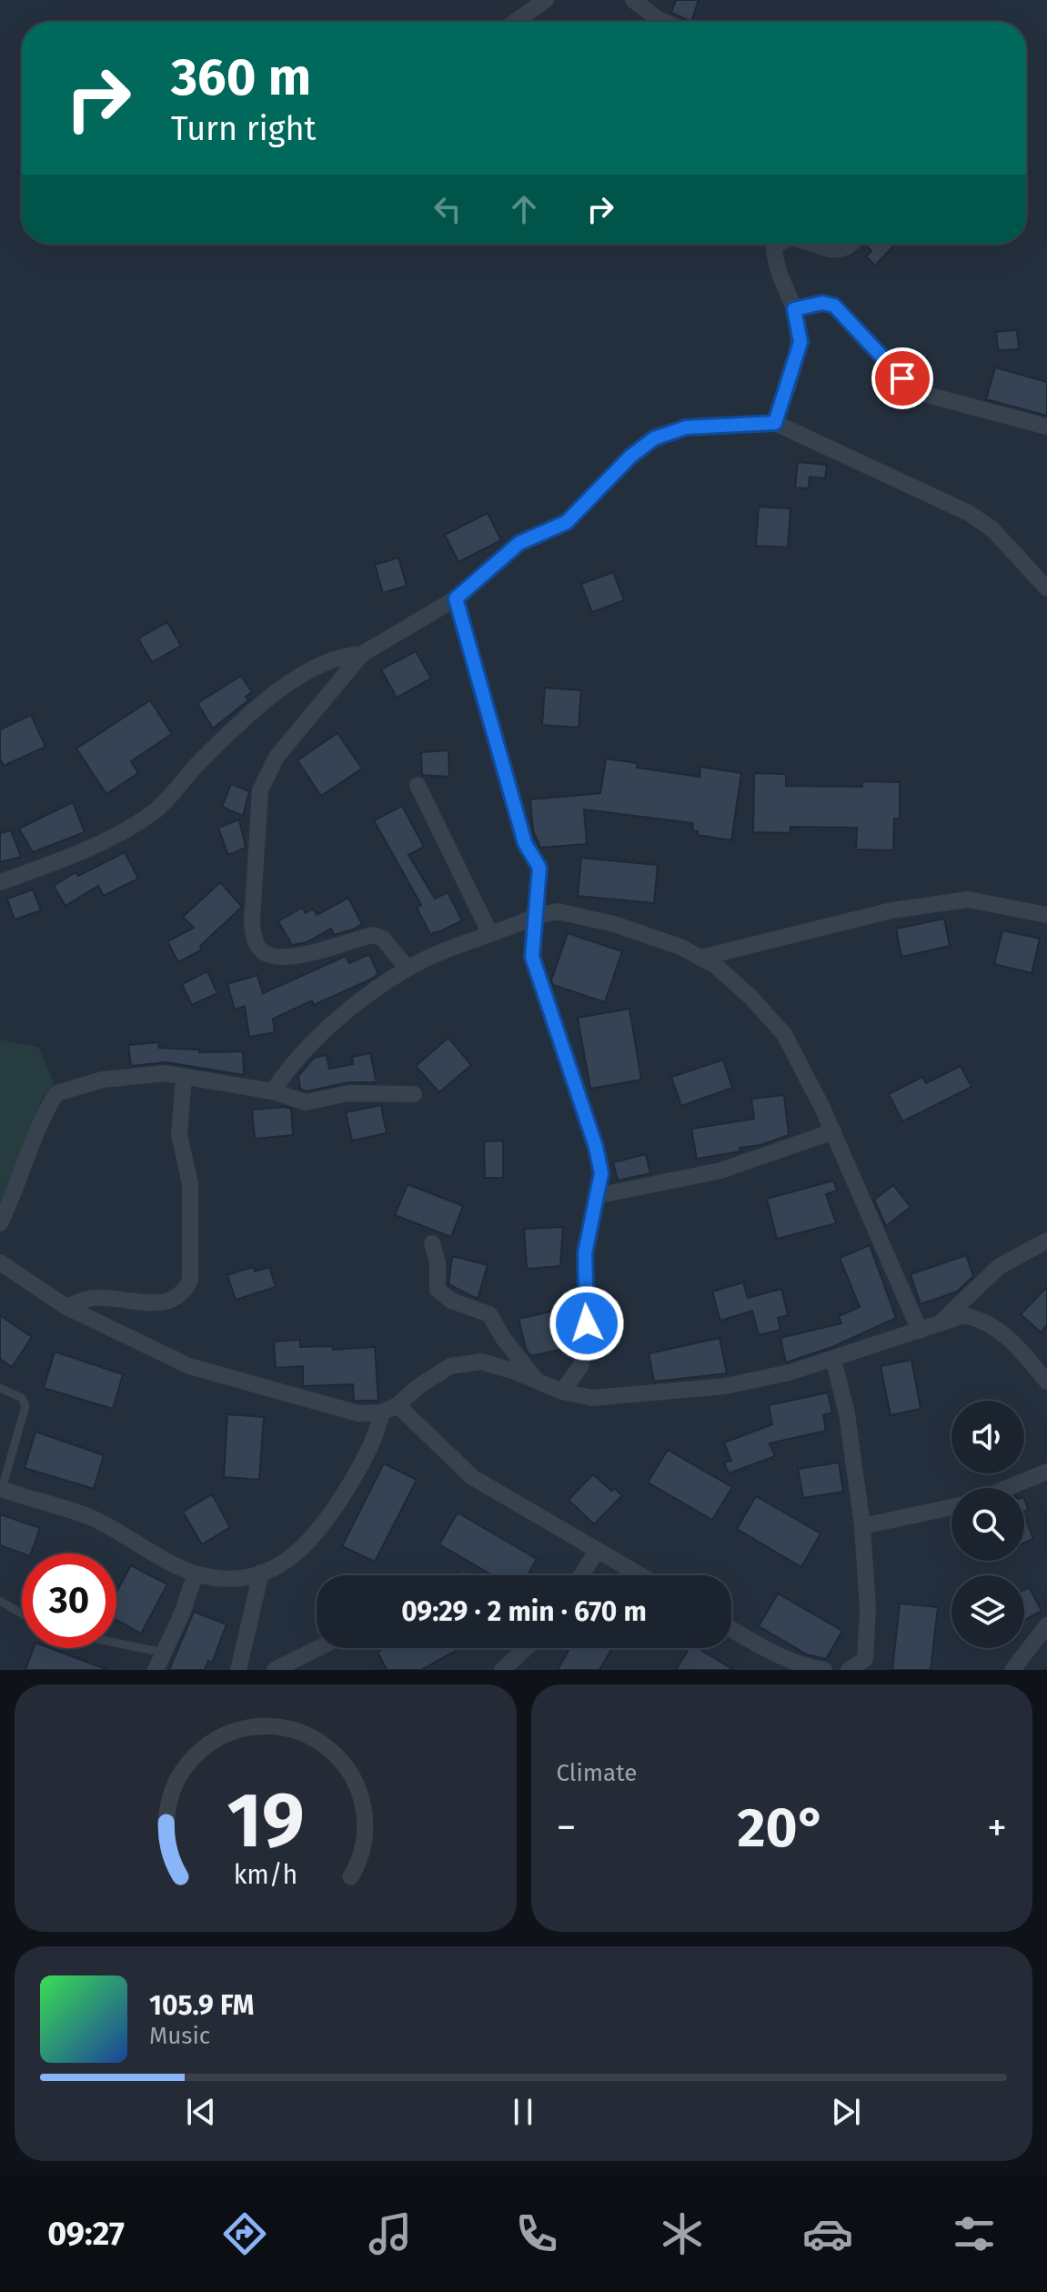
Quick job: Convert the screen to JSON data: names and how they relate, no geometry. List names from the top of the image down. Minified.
{"page":{"turn":["360 m","Turn right"],"limit":"30","trip":"09:29 · 2 min · 670 m","tile":"Climate","heat":["−","20°","+"],"song":["105.9 FM","Music"],"tabs":"09:27","gauge":["19","km/h"]}}
